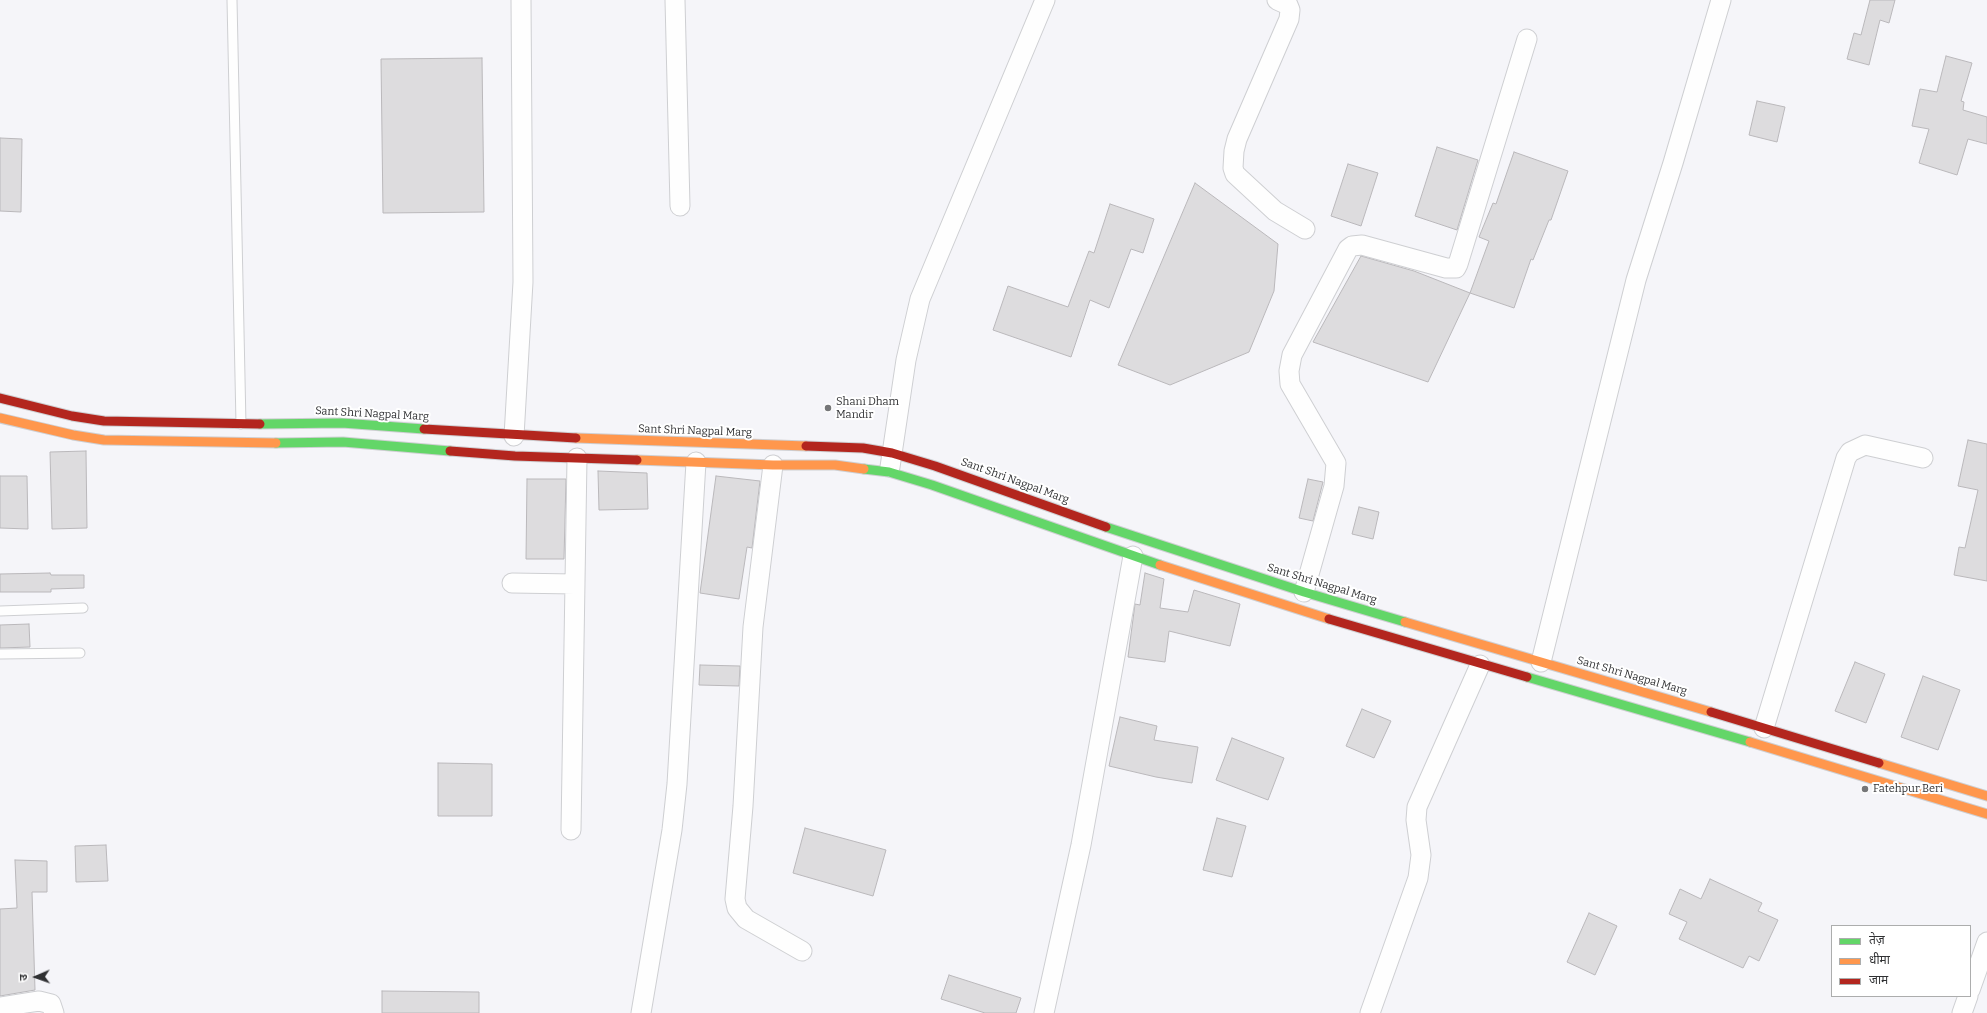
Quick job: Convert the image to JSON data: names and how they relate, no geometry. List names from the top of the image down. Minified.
{"streets":{"main road":["Sant Shri Nagpal Marg"]},"places":["Shani Dham Mandir","Fatehpur Beri"],"legend":["तेज़","धीमा","जाम"],"north":"left"}
